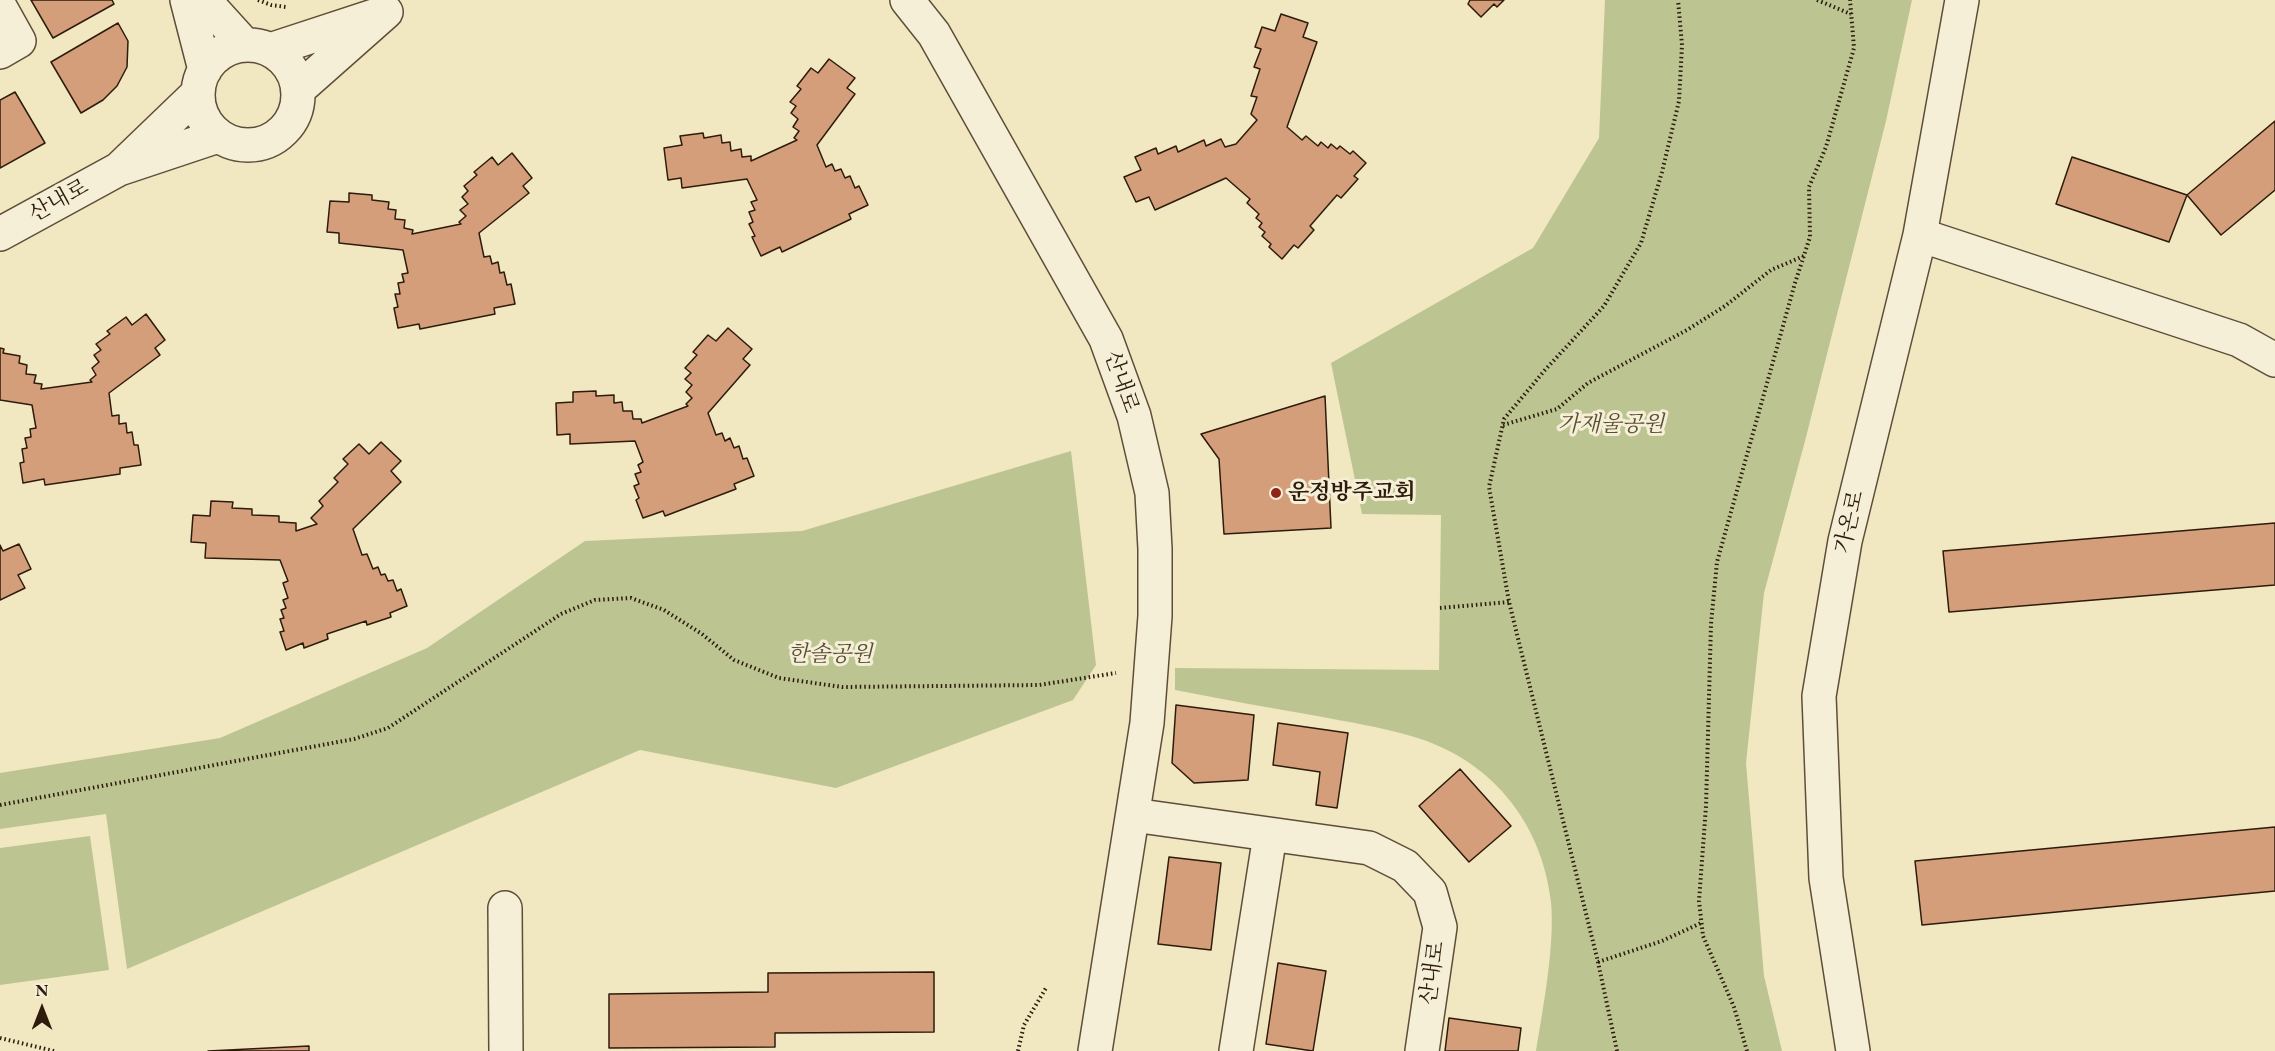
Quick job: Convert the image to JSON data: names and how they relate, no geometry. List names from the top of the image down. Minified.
{"streets":{"street":["산내로","가온로"]},"parks":["가재울공원","한솔공원"],"places":["운정방주교회"],"north":"top"}
